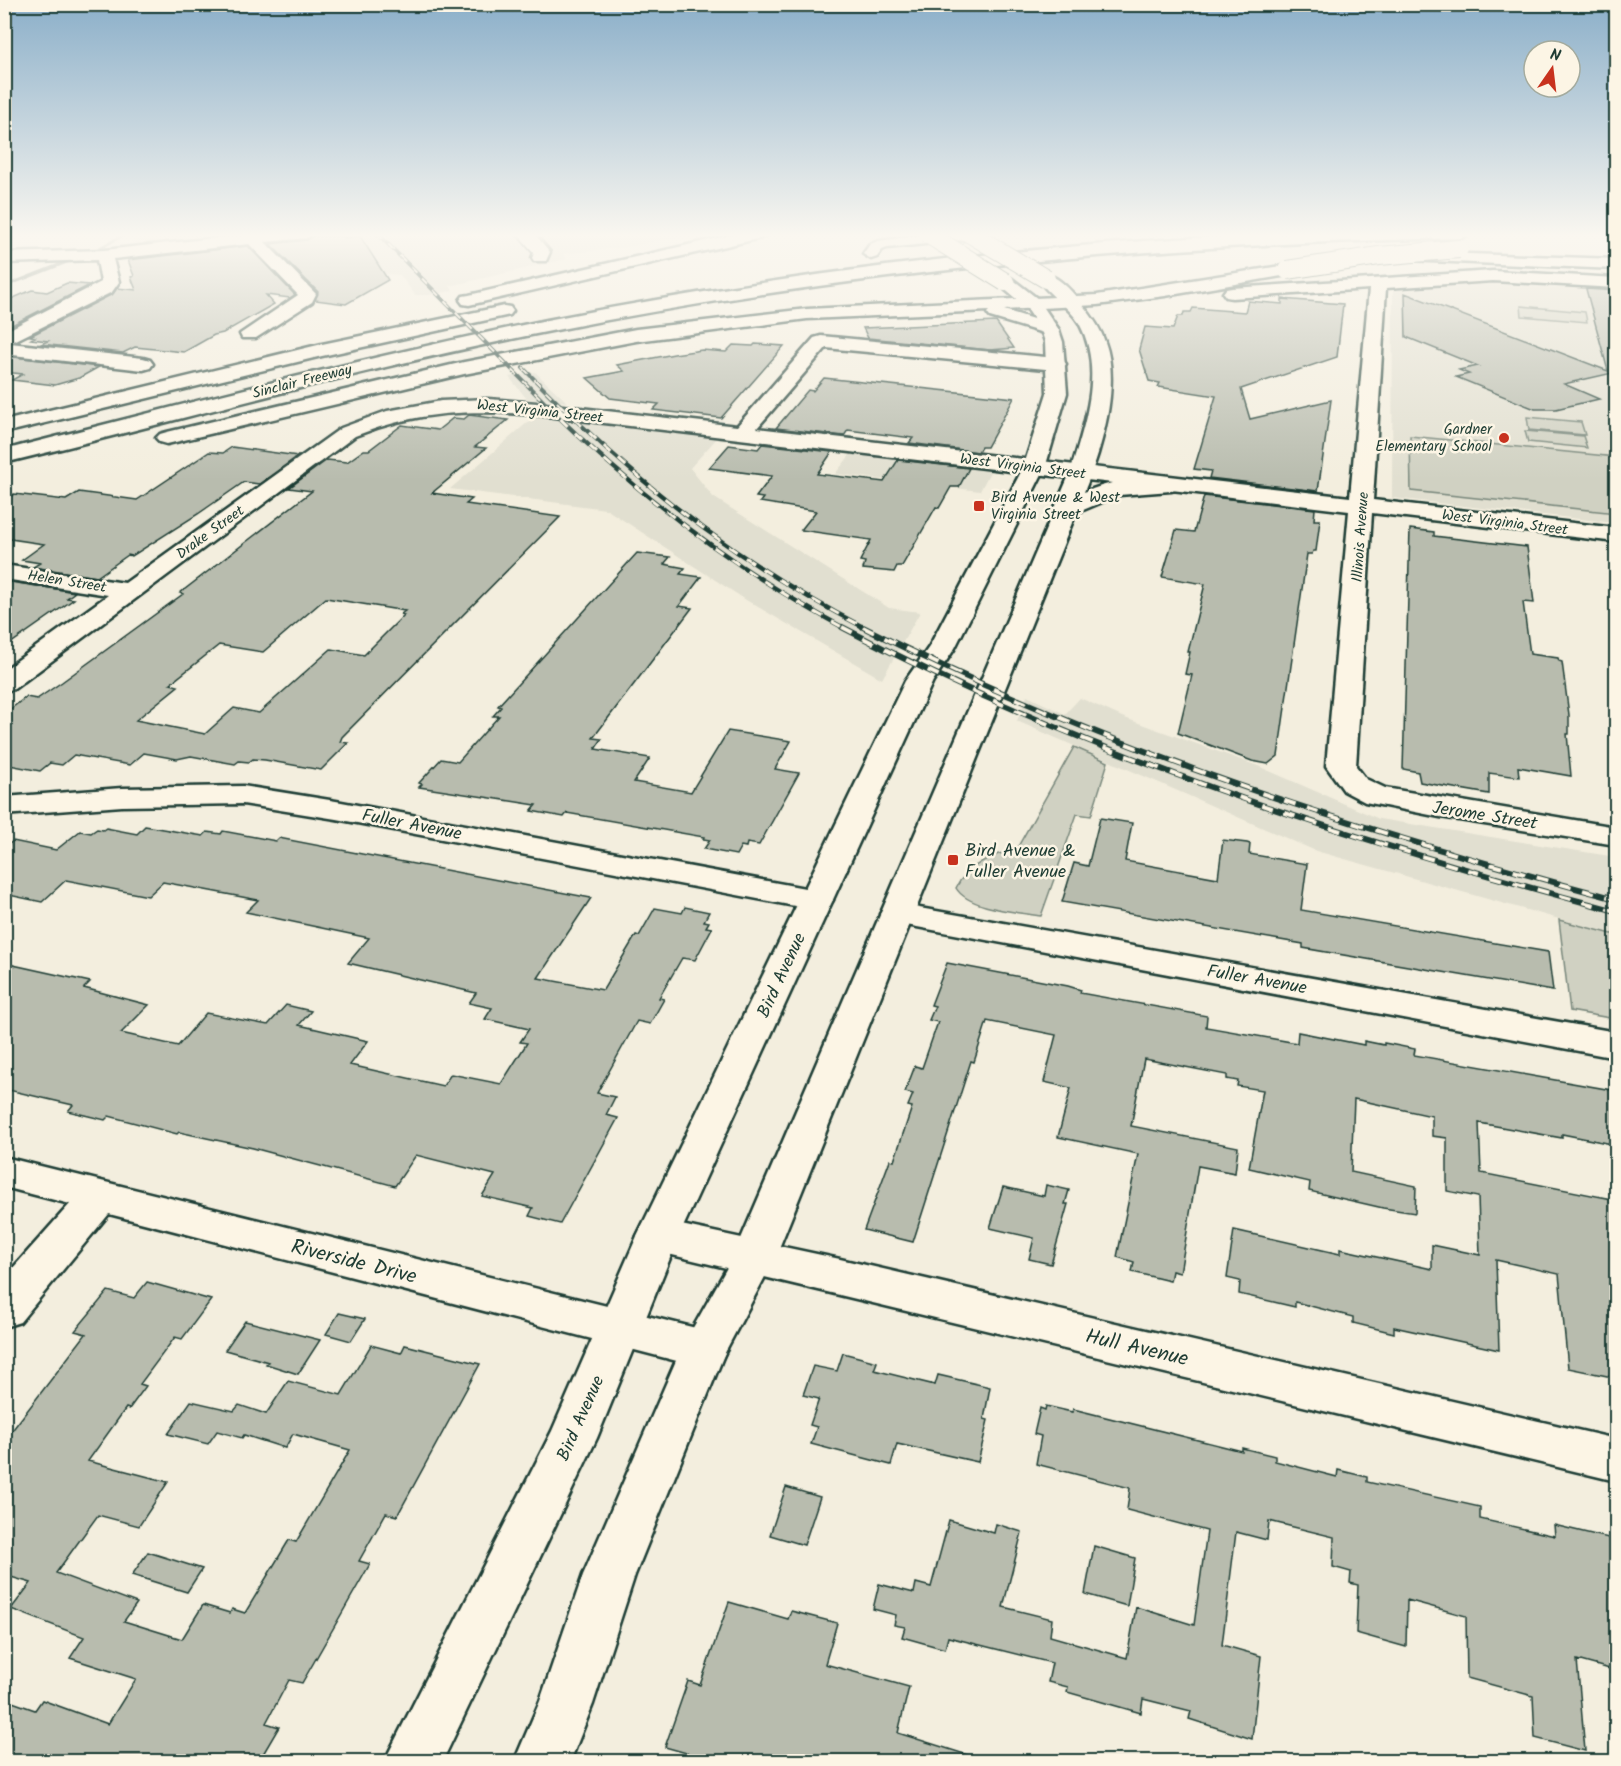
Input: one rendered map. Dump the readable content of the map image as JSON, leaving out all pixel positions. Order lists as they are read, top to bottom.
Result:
{
  "streets": {
    "main road": [
      "Sinclair Freeway",
      "West Virginia Street",
      "Drake Street",
      "Illinois Avenue",
      "Helen Street",
      "Jerome Street",
      "Fuller Avenue",
      "Bird Avenue",
      "Riverside Drive",
      "Hull Avenue"
    ]
  },
  "crossings": [
    ["West Virginia Street", "Drake Street"],
    ["West Virginia Street", "Illinois Avenue"],
    ["West Virginia Street", "Bird Avenue"],
    ["Drake Street", "Helen Street"],
    ["Illinois Avenue", "Jerome Street"],
    ["Fuller Avenue", "Bird Avenue"],
    ["Bird Avenue", "Riverside Drive"],
    ["Bird Avenue", "Hull Avenue"]
  ],
  "places": {
    "other": ["Gardner Elementary School"],
    "transit": ["Bird Avenue & West Virginia Street", "Bird Avenue & Fuller Avenue"]
  },
  "north": "top"
}
